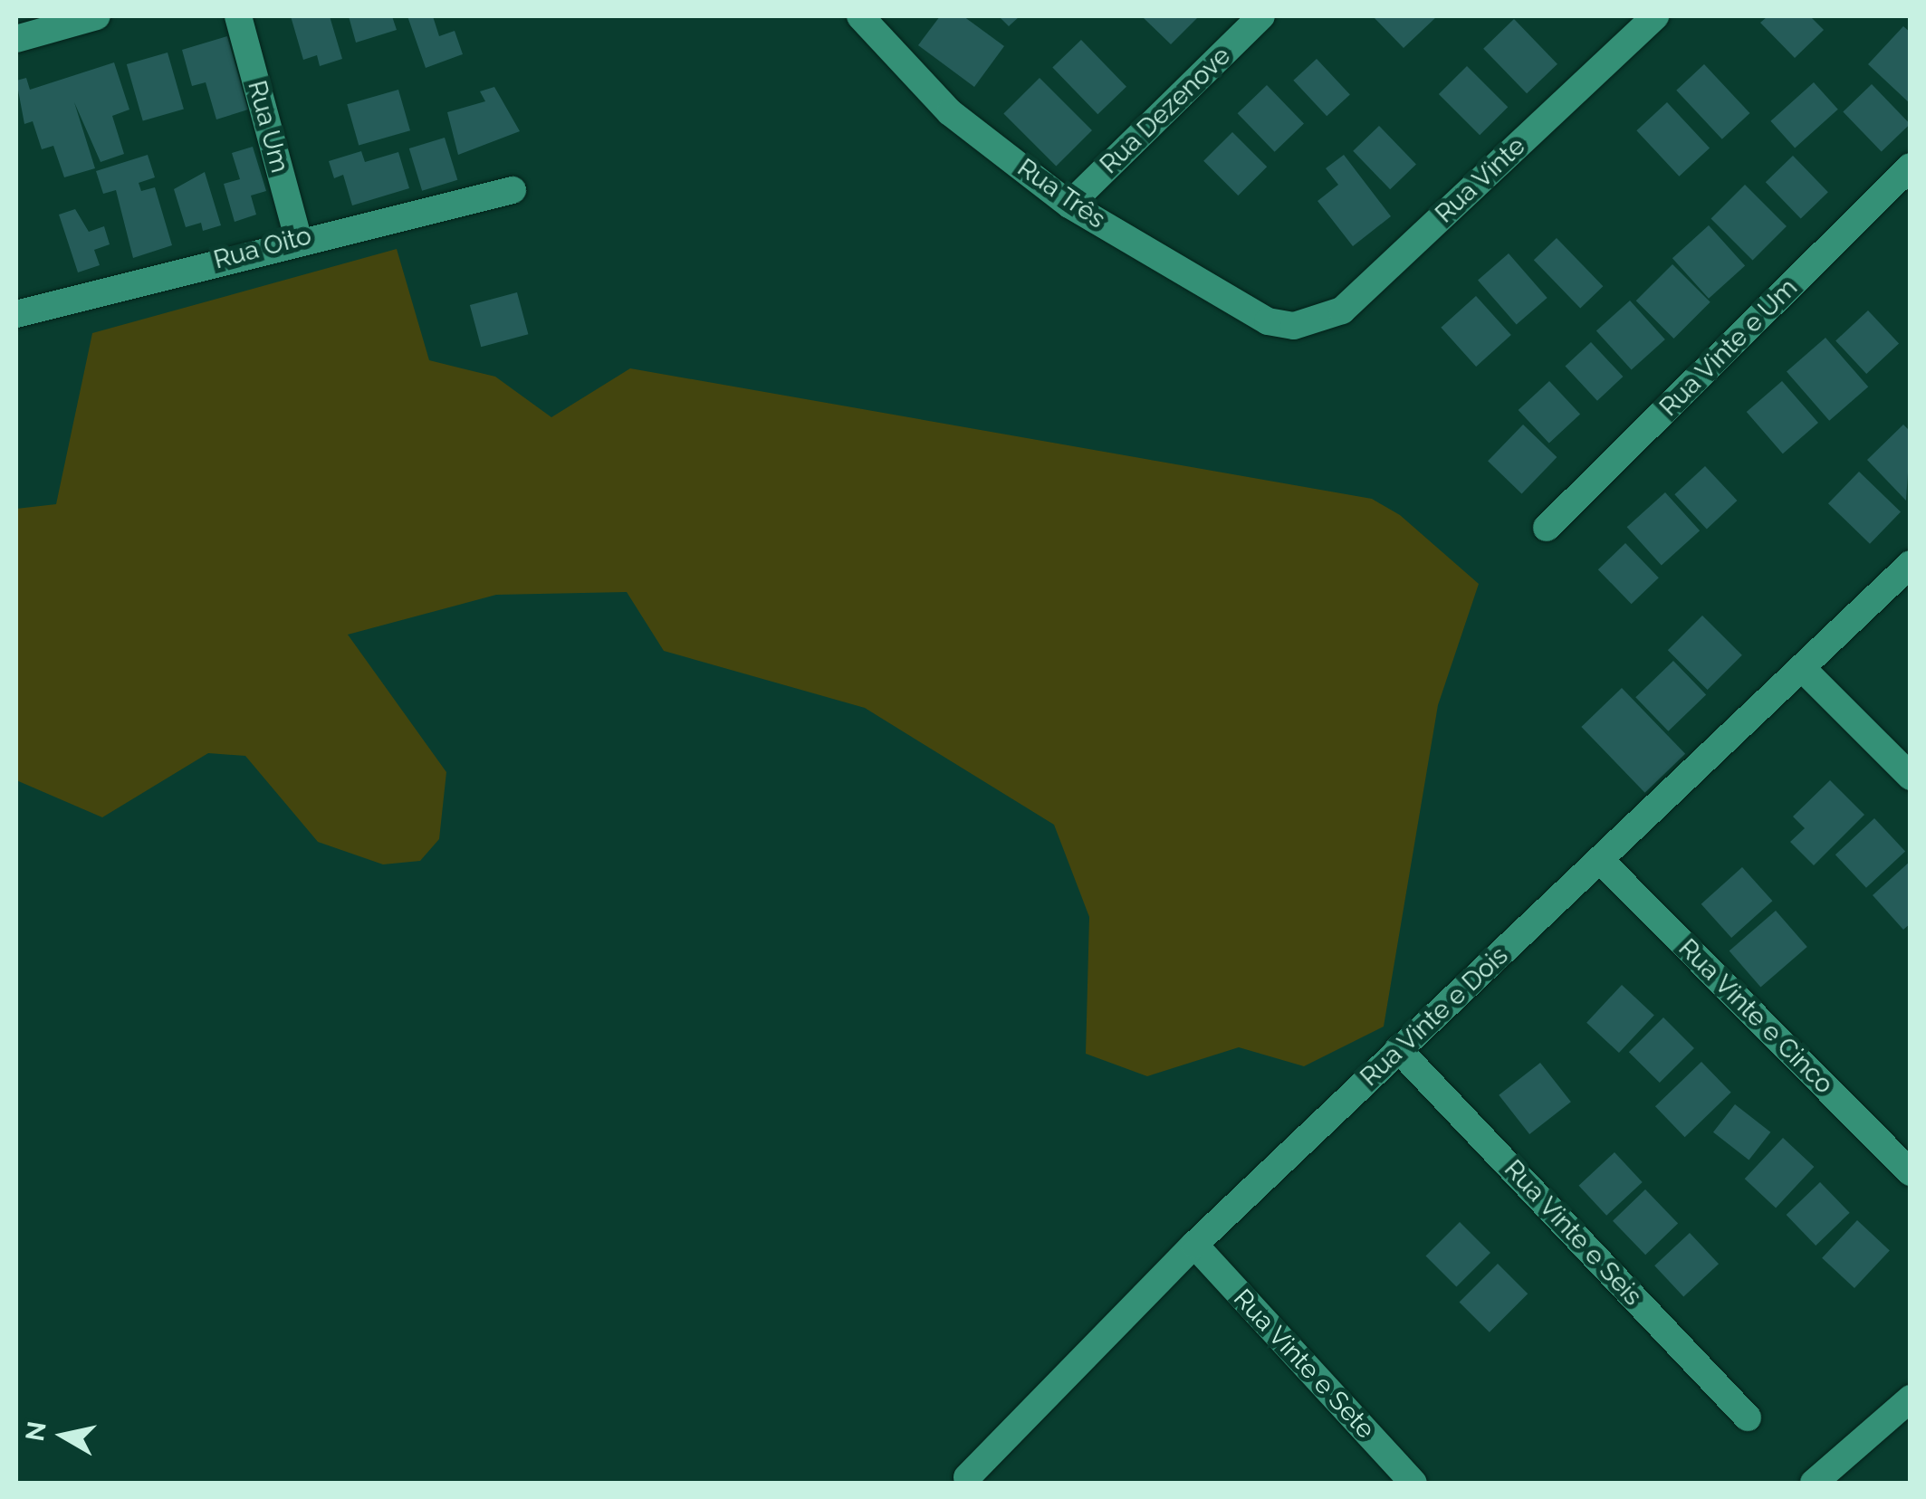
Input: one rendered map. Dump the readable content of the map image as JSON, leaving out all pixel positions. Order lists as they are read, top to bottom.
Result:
{
  "streets": {
    "street": [
      "Rua Dezenove",
      "Rua Um",
      "Rua Vinte",
      "Rua Três",
      "Rua Oito",
      "Rua Vinte e Um",
      "Rua Vinte e Dois",
      "Rua Vinte e Cinco",
      "Rua Vinte e Seis",
      "Rua Vinte e Sete"
    ]
  },
  "crossings": [
    ["Rua Dezenove", "Rua Três"],
    ["Rua Um", "Rua Oito"],
    ["Rua Vinte", "Rua Três"],
    ["Rua Vinte e Dois", "Rua Vinte e Cinco"],
    ["Rua Vinte e Dois", "Rua Vinte e Seis"],
    ["Rua Vinte e Dois", "Rua Vinte e Sete"]
  ],
  "north": "left"
}
